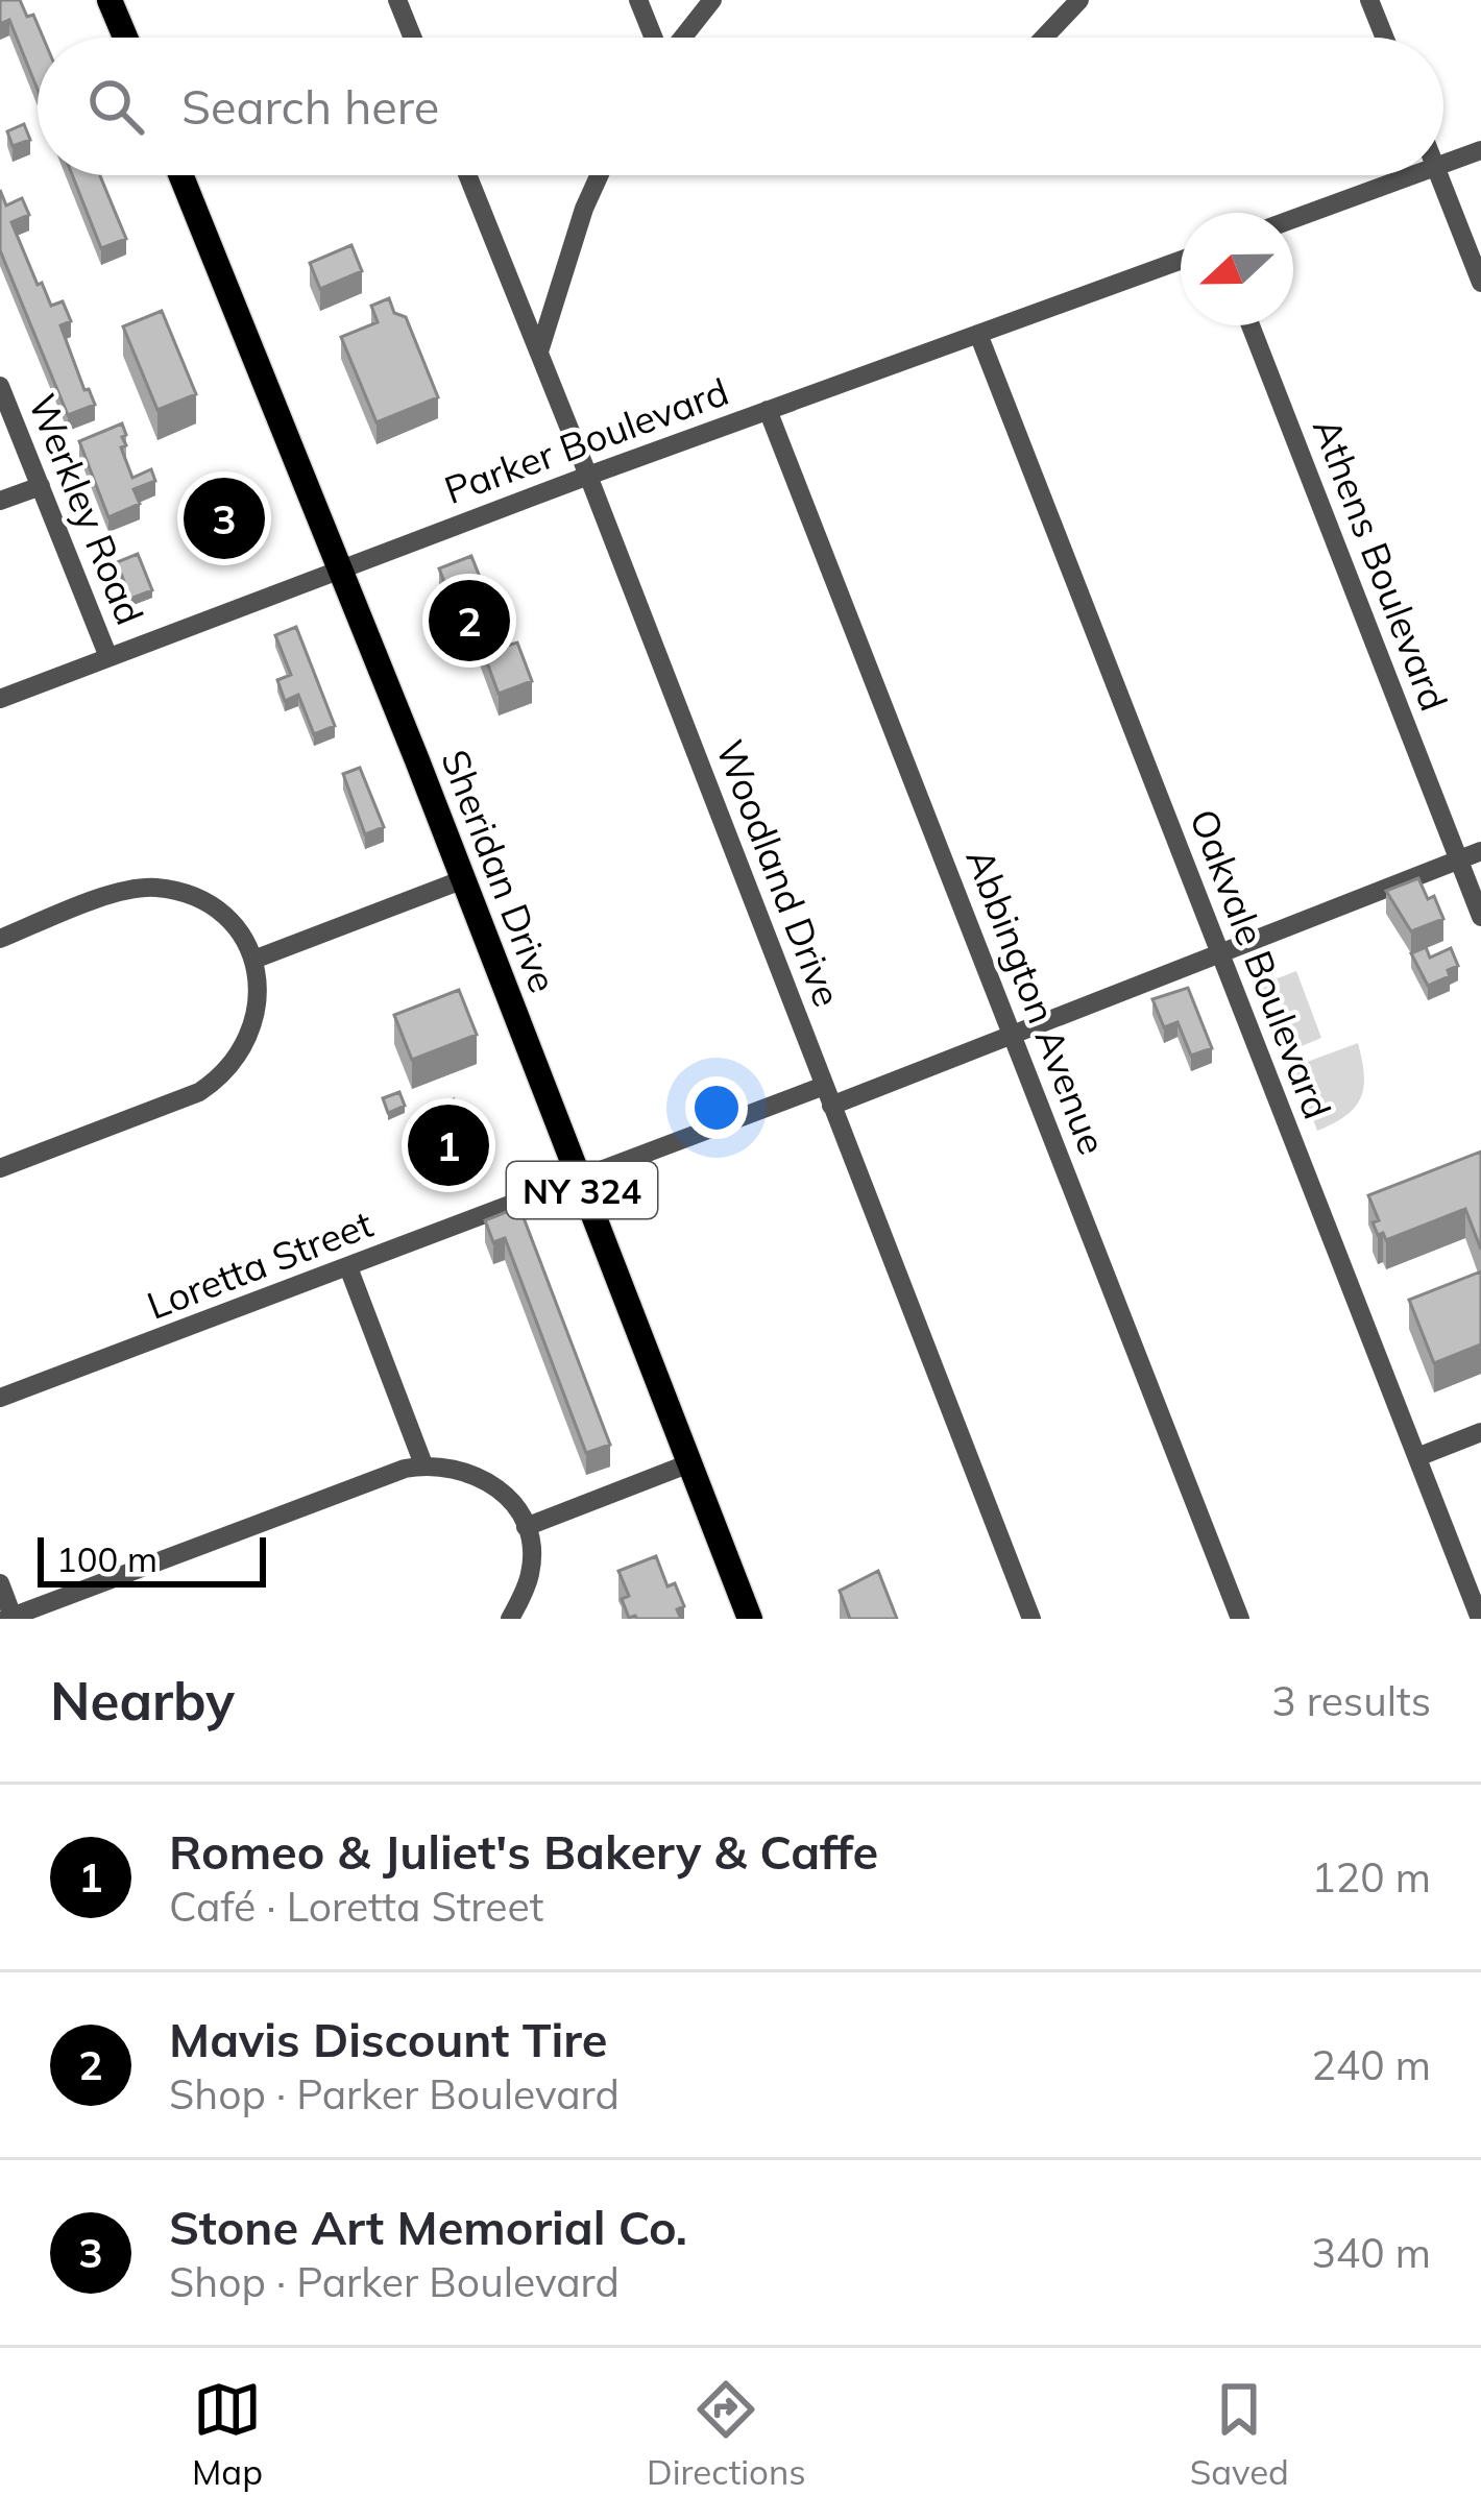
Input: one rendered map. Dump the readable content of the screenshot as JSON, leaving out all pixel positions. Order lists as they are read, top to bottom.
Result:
{
  "streets": {
    "main road": ["Sheridan Drive", "NY 324"],
    "street": [
      "Parker Boulevard",
      "Werkley Road",
      "Athens Boulevard",
      "Woodland Drive",
      "Oakvale Boulevard",
      "Abbington Avenue",
      "Loretta Street"
    ]
  },
  "crossings": [
    ["Parker Boulevard", "Werkley Road"],
    ["Parker Boulevard", "Sheridan Drive"],
    ["Parker Boulevard", "Woodland Drive"],
    ["Parker Boulevard", "Oakvale Boulevard"],
    ["Parker Boulevard", "Abbington Avenue"],
    ["Athens Boulevard", "Loretta Street"],
    ["Sheridan Drive", "Loretta Street"],
    ["Woodland Drive", "Loretta Street"],
    ["Oakvale Boulevard", "Loretta Street"],
    ["Abbington Avenue", "Loretta Street"]
  ],
  "scale_bar": "100 m",
  "north": "left",
  "page": {
    "search": "Search here",
    "pins": ["3", "2", "1"],
    "scale": "100 m",
    "heading": ["Nearby", "3 results"],
    "list": [
      {
        "mark": "1",
        "name": "Romeo & Juliet's Bakery & Caffe",
        "note": "Café · Loretta Street",
        "value": "120 m"
      },
      {
        "mark": "2",
        "name": "Mavis Discount Tire",
        "note": "Shop · Parker Boulevard",
        "value": "240 m"
      },
      {
        "mark": "3",
        "name": "Stone Art Memorial Co.",
        "note": "Shop · Parker Boulevard",
        "value": "340 m"
      }
    ],
    "nav": ["Map", "Directions", "Saved"]
  }
}
